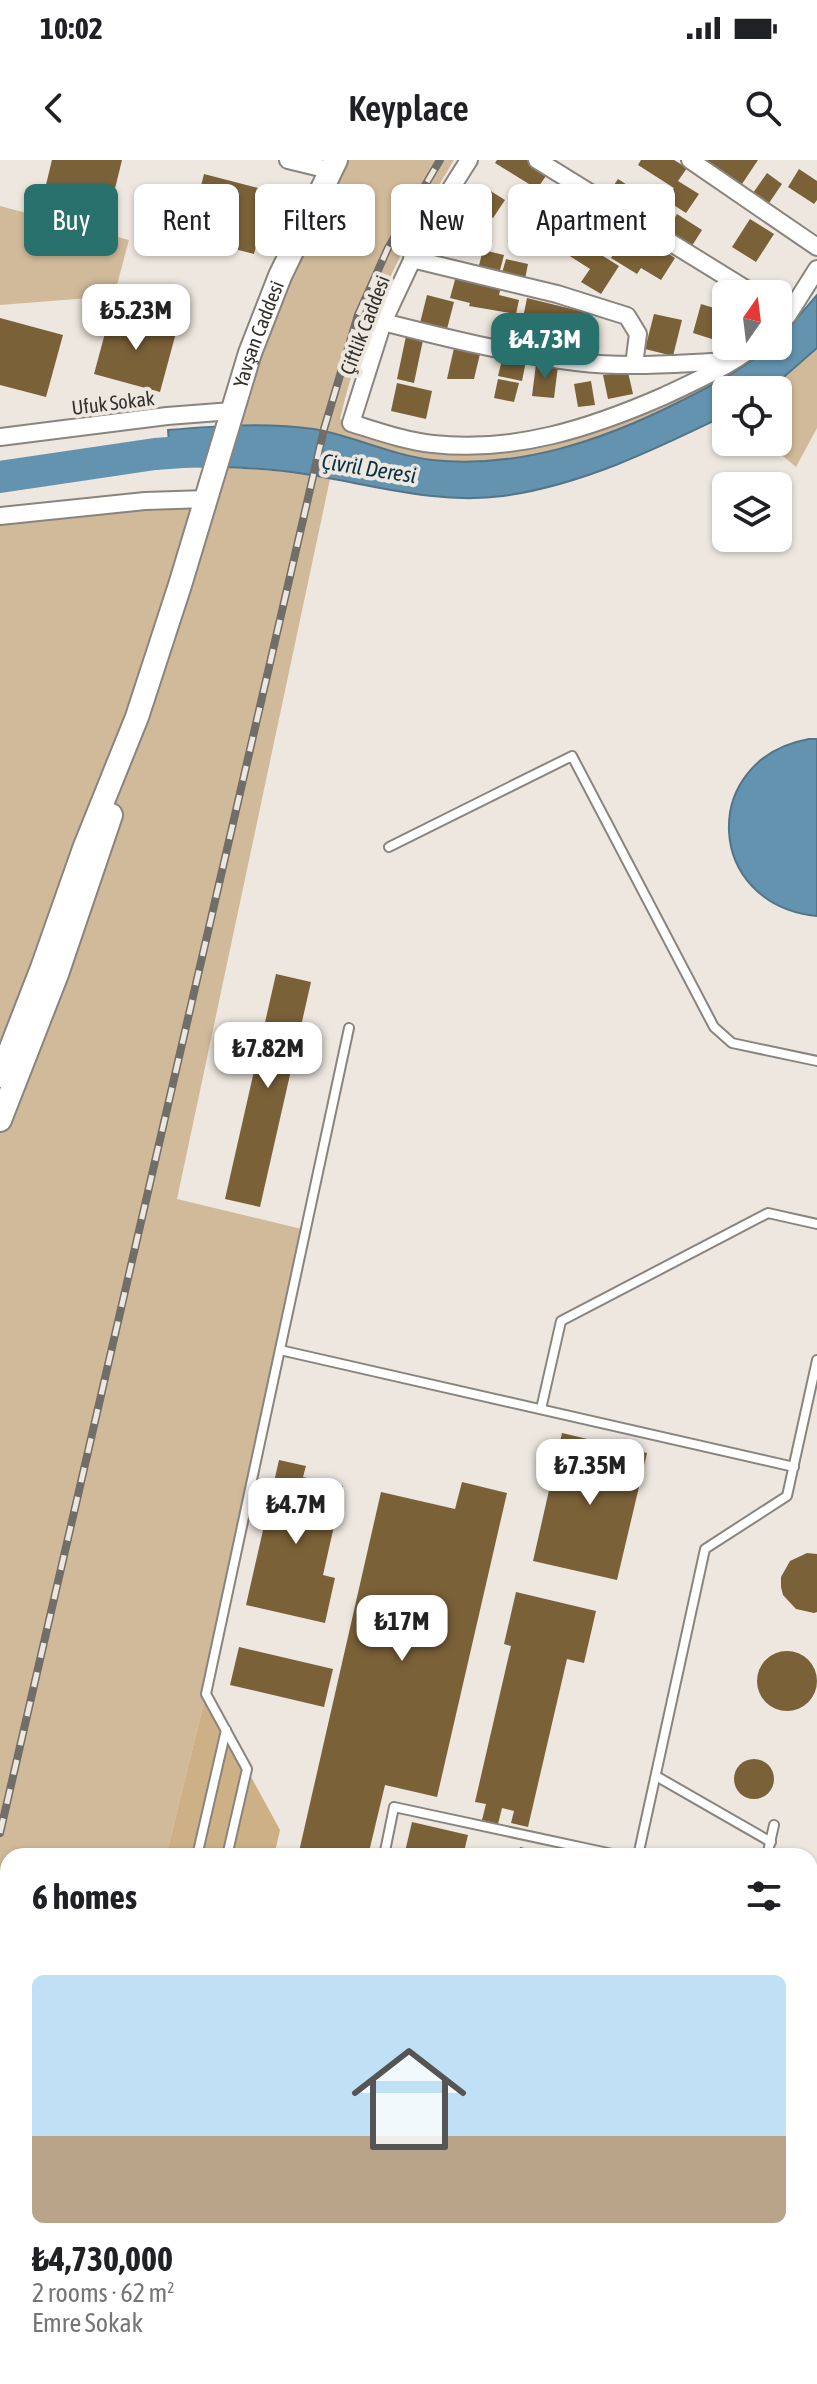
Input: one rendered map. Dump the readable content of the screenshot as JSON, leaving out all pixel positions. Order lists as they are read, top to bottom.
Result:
{
  "streets": {
    "street": ["Çiftlik Caddesi", "Yavşan Caddesi", "Ufuk Sokak"]
  },
  "crossings": [
    ["Yavşan Caddesi", "Ufuk Sokak"]
  ],
  "water": ["Çivril Deresi"],
  "north": "top",
  "page": {
    "status": "10:02",
    "header": "Keyplace",
    "chip": [
      "Buy",
      "Rent",
      "Filters",
      "New",
      "Apartment"
    ],
    "price": [
      "₺5.23M",
      "₺4.73M",
      "₺7.82M",
      "₺7.35M",
      "₺4.7M",
      "₺17M"
    ],
    "heading": "6 homes",
    "list": [
      {
        "name": "₺4,730,000",
        "note": "2 rooms · 62 m² · Emre Sokak"
      }
    ]
  }
}
